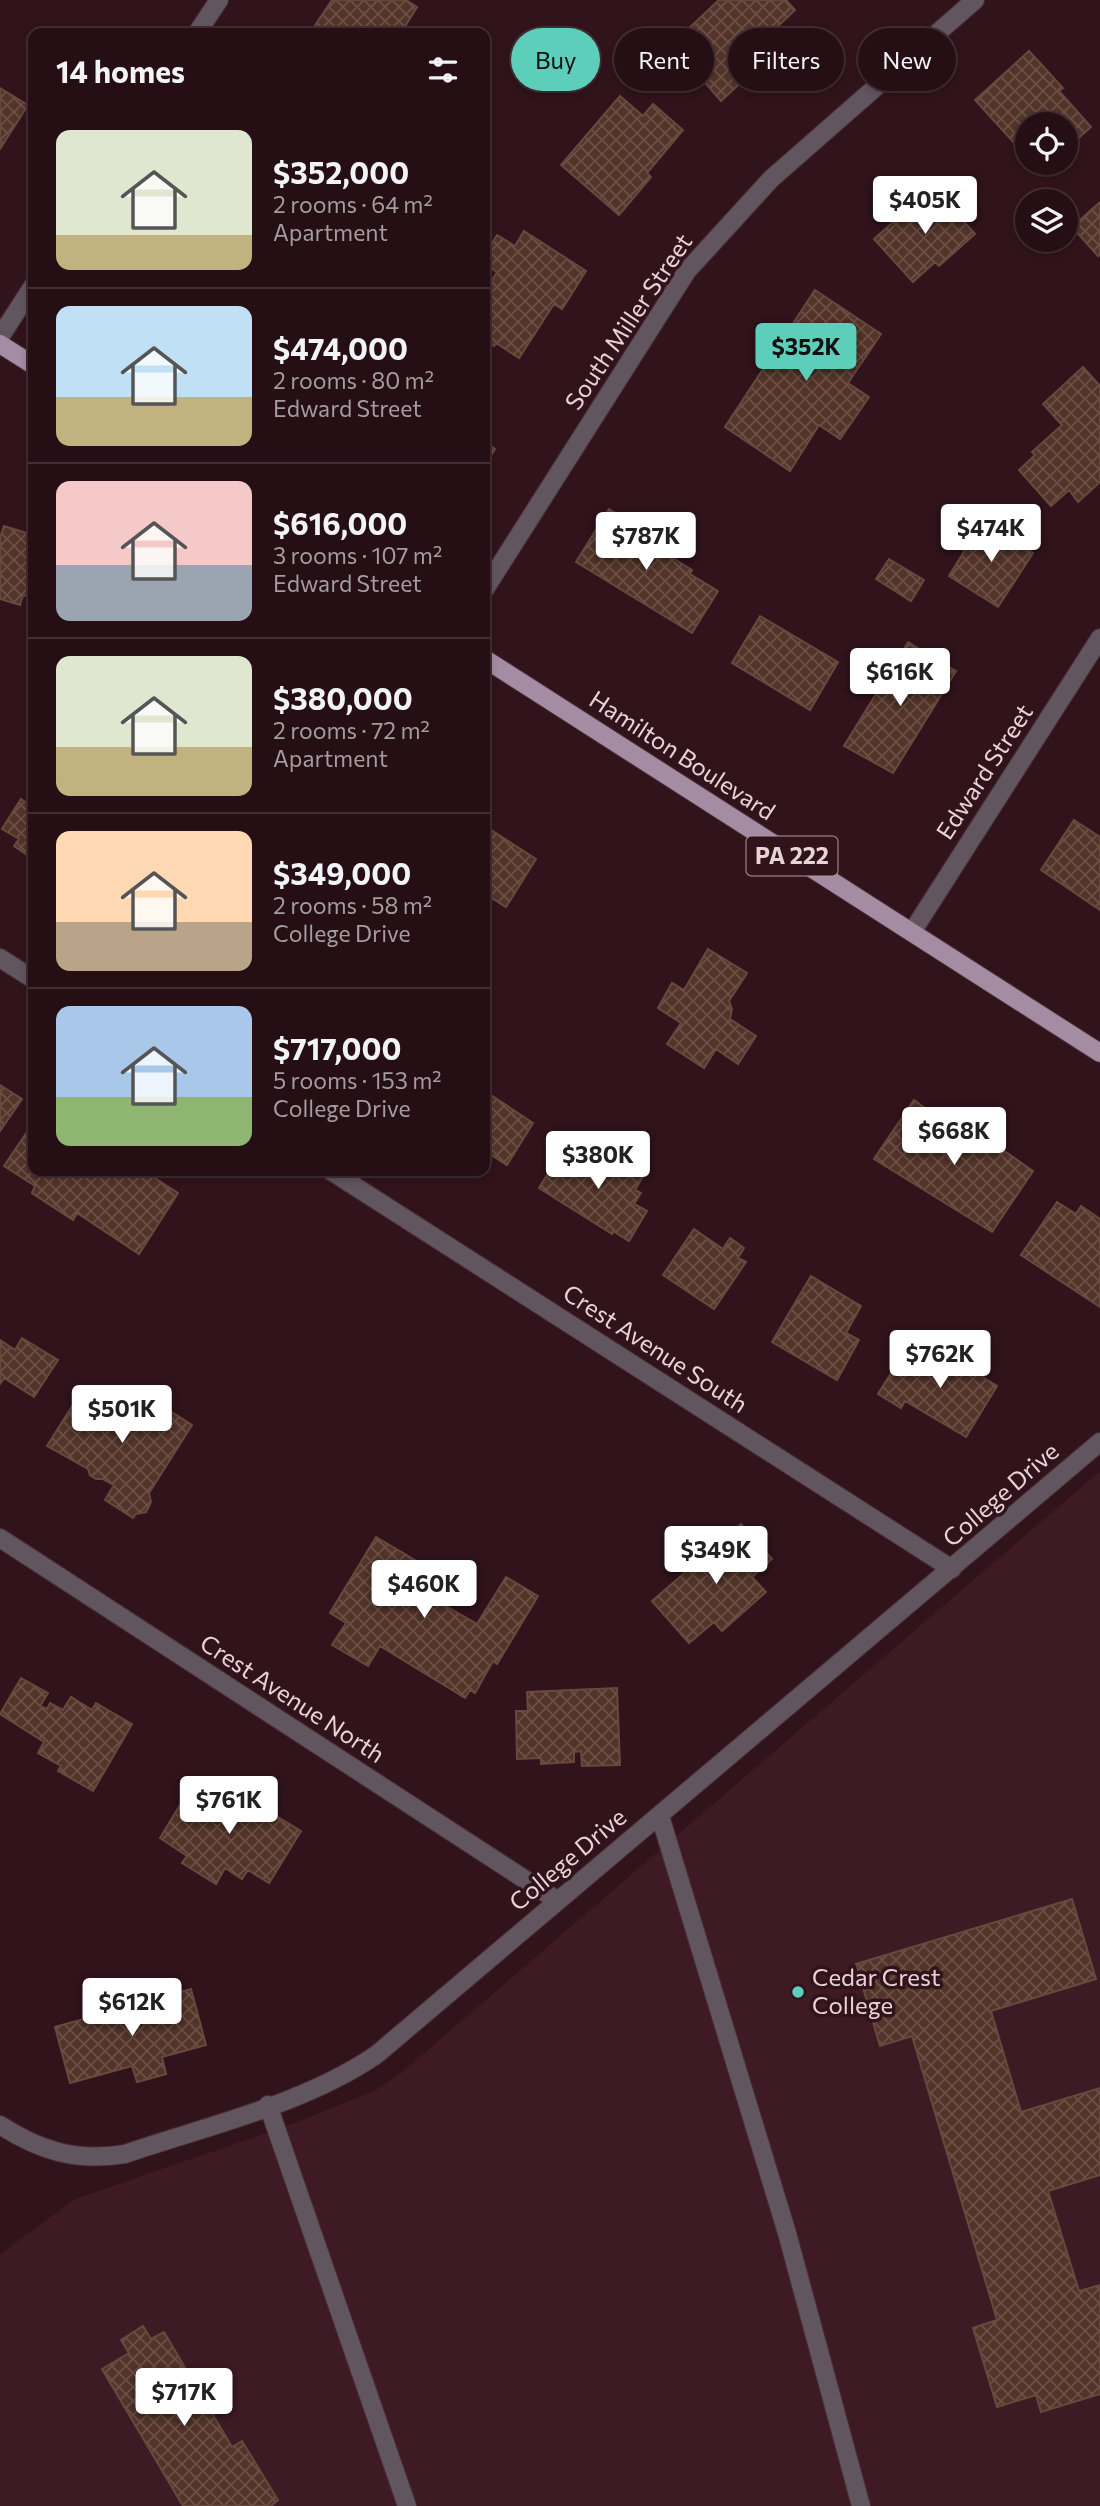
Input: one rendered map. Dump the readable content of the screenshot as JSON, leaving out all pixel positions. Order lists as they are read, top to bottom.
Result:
{
  "streets": {
    "main road": ["Hamilton Boulevard", "PA 222"],
    "street": [
      "South Miller Street",
      "Edward Street",
      "Crest Avenue South",
      "College Drive",
      "Crest Avenue North"
    ]
  },
  "crossings": [
    ["Hamilton Boulevard", "Edward Street"],
    ["Crest Avenue South", "College Drive"],
    ["College Drive", "Crest Avenue North"]
  ],
  "places": ["Cedar Crest College"],
  "page": {
    "chip": [
      "Buy",
      "Rent",
      "Filters",
      "New"
    ],
    "heading": "14 homes",
    "list": [
      {
        "name": "$352,000",
        "note": "2 rooms · 64 m² · Apartment"
      },
      {
        "name": "$474,000",
        "note": "2 rooms · 80 m² · Edward Street"
      },
      {
        "name": "$616,000",
        "note": "3 rooms · 107 m² · Edward Street"
      },
      {
        "name": "$380,000",
        "note": "2 rooms · 72 m² · Apartment"
      },
      {
        "name": "$349,000",
        "note": "2 rooms · 58 m² · College Drive"
      },
      {
        "name": "$717,000",
        "note": "5 rooms · 153 m² · College Drive"
      }
    ],
    "price": [
      "$405K",
      "$352K",
      "$474K",
      "$787K",
      "$616K",
      "$668K",
      "$380K",
      "$762K",
      "$501K",
      "$349K",
      "$460K",
      "$761K",
      "$612K",
      "$717K"
    ]
  }
}
